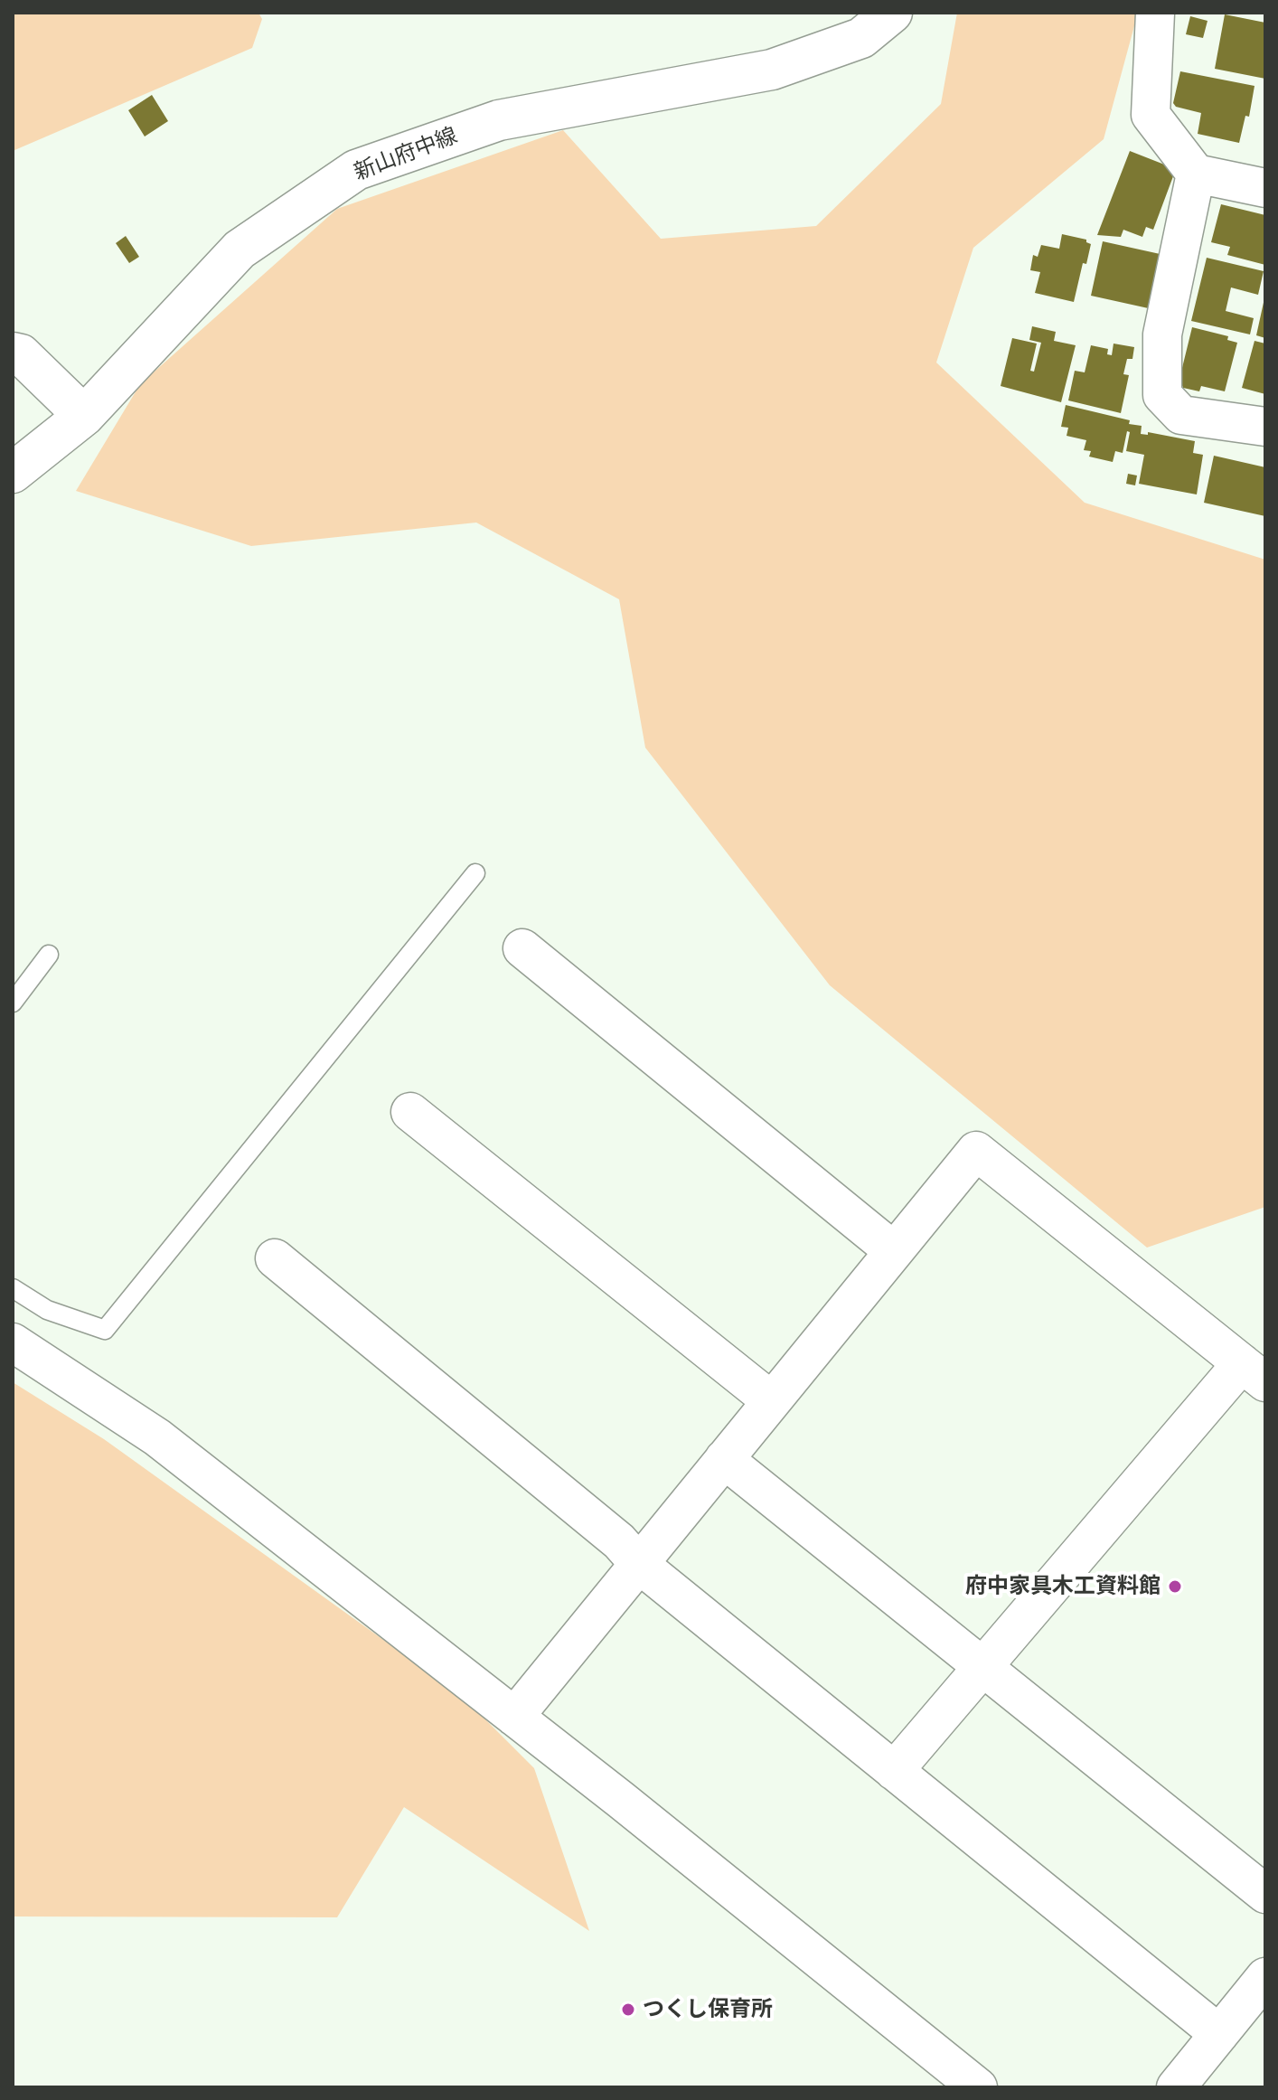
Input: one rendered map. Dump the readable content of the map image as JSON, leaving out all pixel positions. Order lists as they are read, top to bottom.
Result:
{
  "streets": {
    "main road": ["新山府中線"]
  },
  "places": ["府中家具木工資料館", "つくし保育所"]
}
